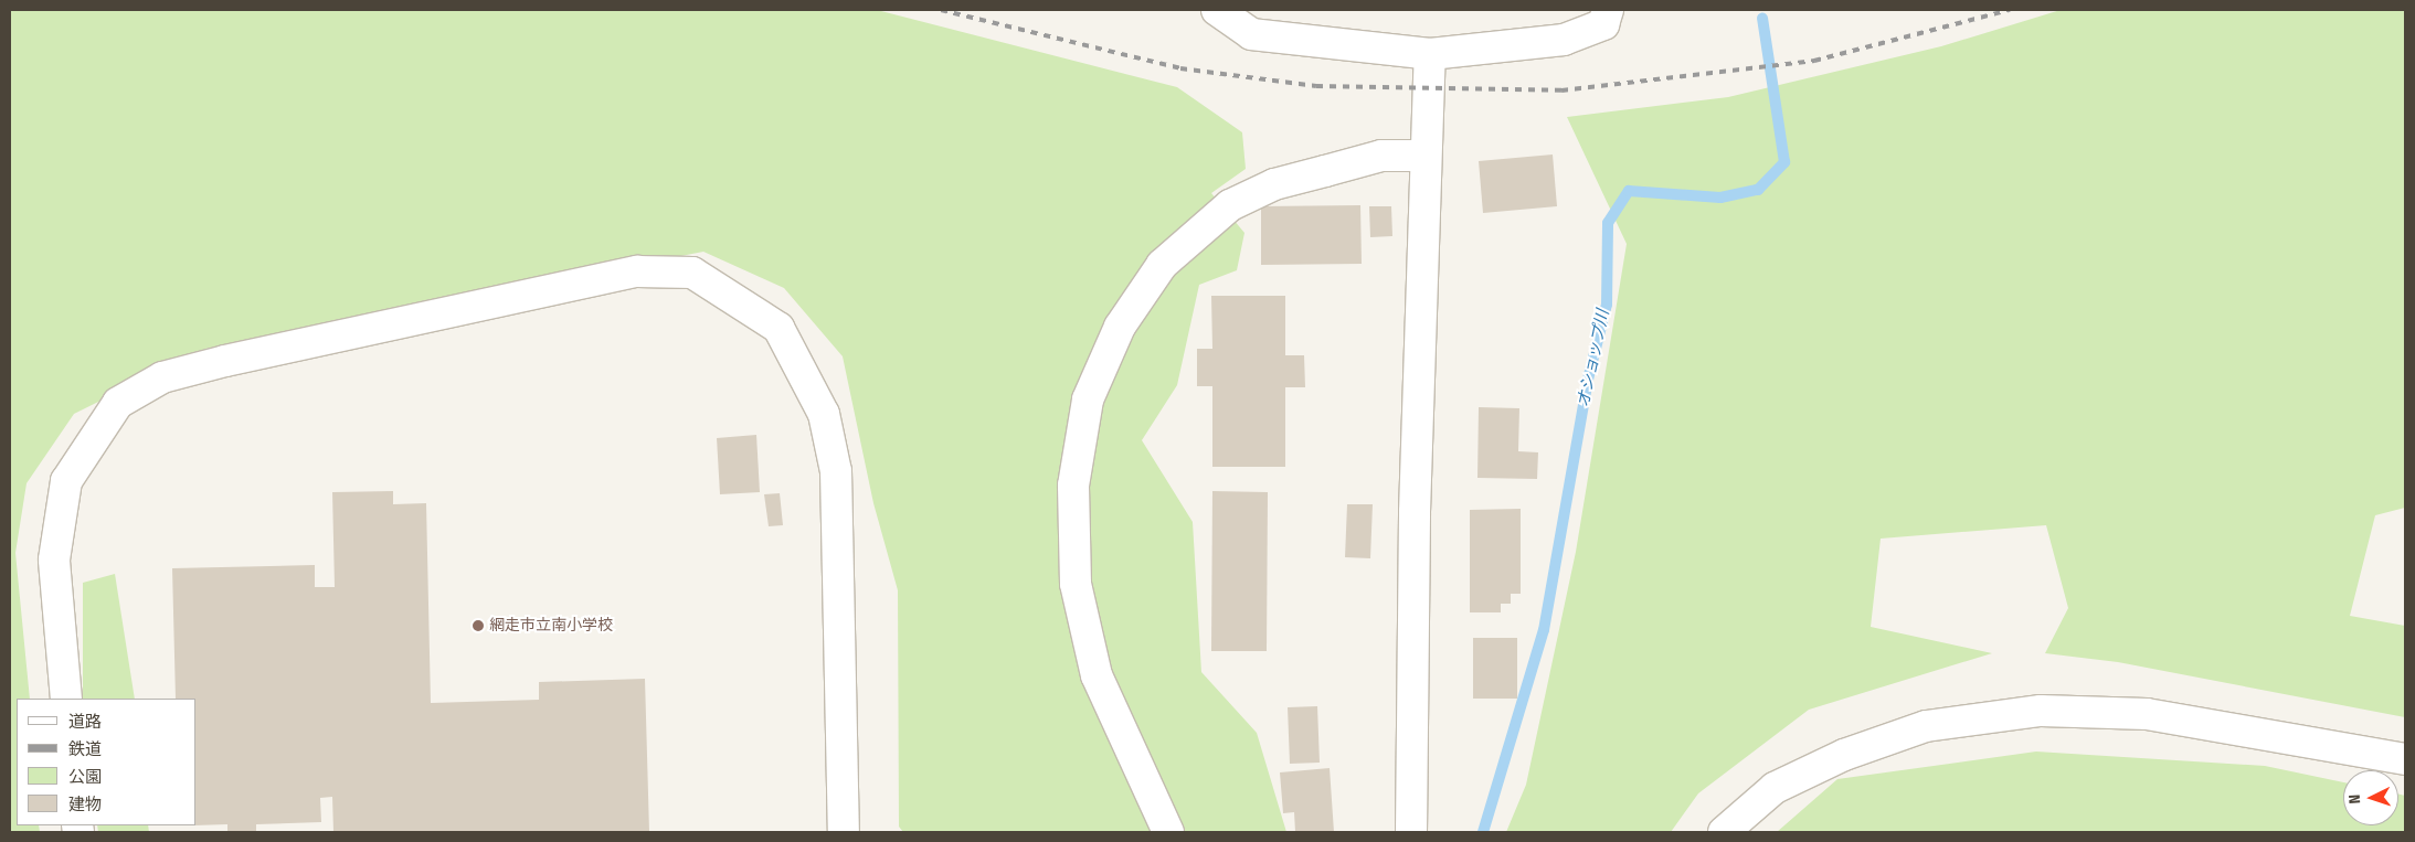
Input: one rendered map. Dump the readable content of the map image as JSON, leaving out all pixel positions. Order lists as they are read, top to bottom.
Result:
{
  "water": ["オショップ川"],
  "places": ["網走市立南小学校"],
  "legend": [
    "道路",
    "鉄道",
    "公園",
    "建物"
  ],
  "north": "left"
}
